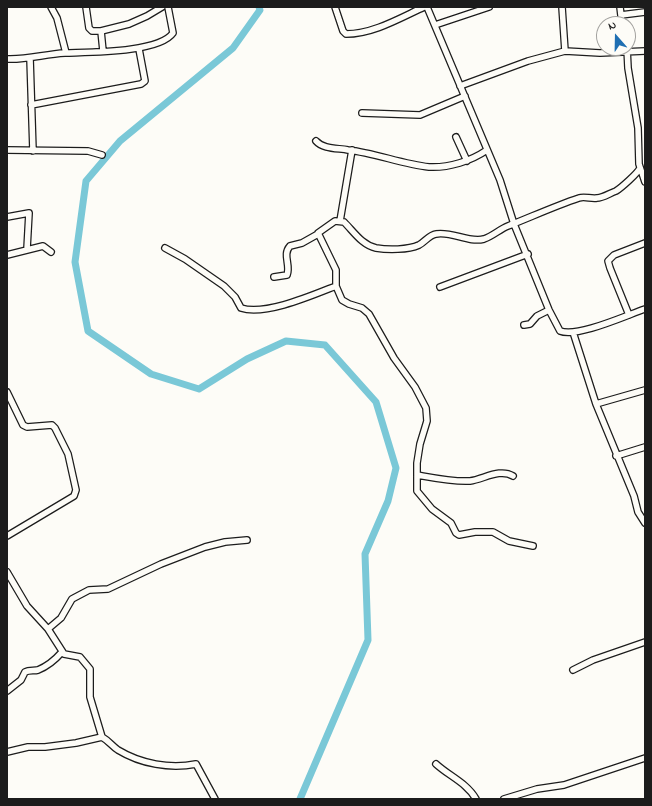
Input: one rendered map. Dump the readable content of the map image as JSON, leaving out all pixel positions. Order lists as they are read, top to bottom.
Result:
{
  "north": "top"
}
